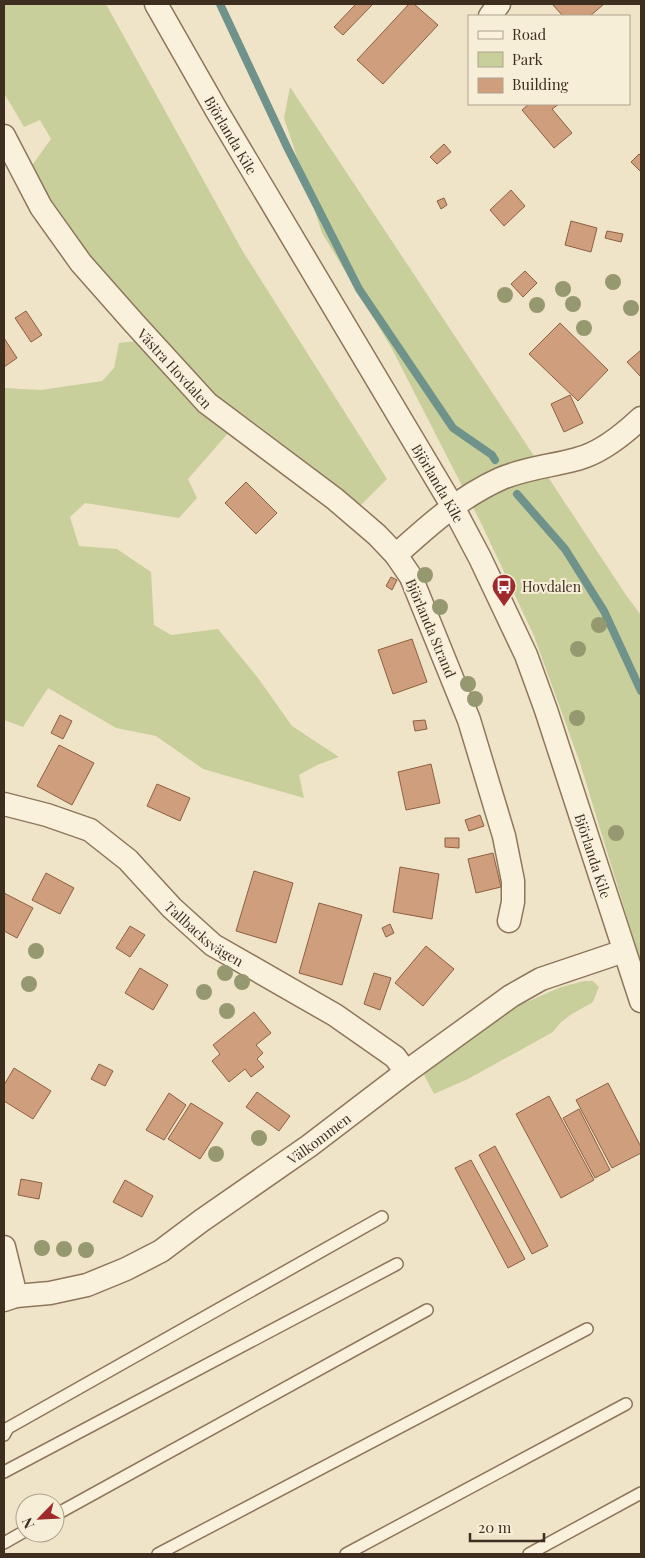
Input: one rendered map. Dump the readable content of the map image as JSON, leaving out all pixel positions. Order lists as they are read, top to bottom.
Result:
{
  "streets": {
    "street": [
      "Björlanda Kile",
      "Västra Hovdalen",
      "Björlanda Strand",
      "Tallbacksvägen",
      "Välkommen"
    ]
  },
  "crossings": [
    ["Björlanda Kile", "Välkommen"],
    ["Västra Hovdalen", "Björlanda Strand"],
    ["Tallbacksvägen", "Välkommen"]
  ],
  "places": {
    "bus stop": ["Hovdalen"]
  },
  "legend": ["Road", "Park", "Building"],
  "scale_bar": "20 m",
  "north": "bottom left"
}
